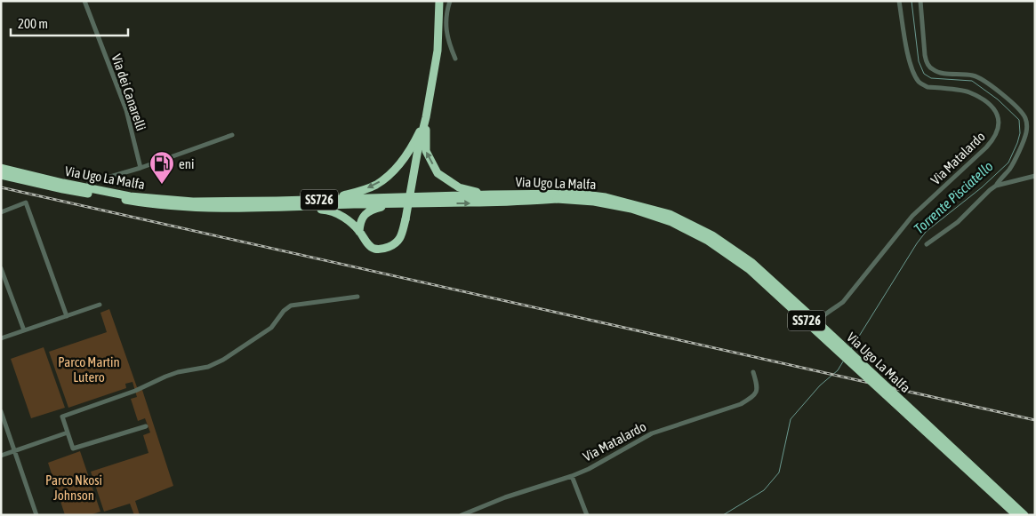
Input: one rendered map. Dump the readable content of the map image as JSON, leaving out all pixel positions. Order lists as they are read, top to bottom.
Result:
{
  "streets": {
    "highway": ["Via Ugo La Malfa", "SS726"],
    "street": ["Via dei Canarelli", "Via Matalardo"]
  },
  "water": ["Torrente Pisciatello"],
  "parks": ["Parco Martin Lutero", "Parco Nkosi Johnson"],
  "places": {
    "fuel station": ["eni"]
  },
  "scale_bar": "200 m"
}
